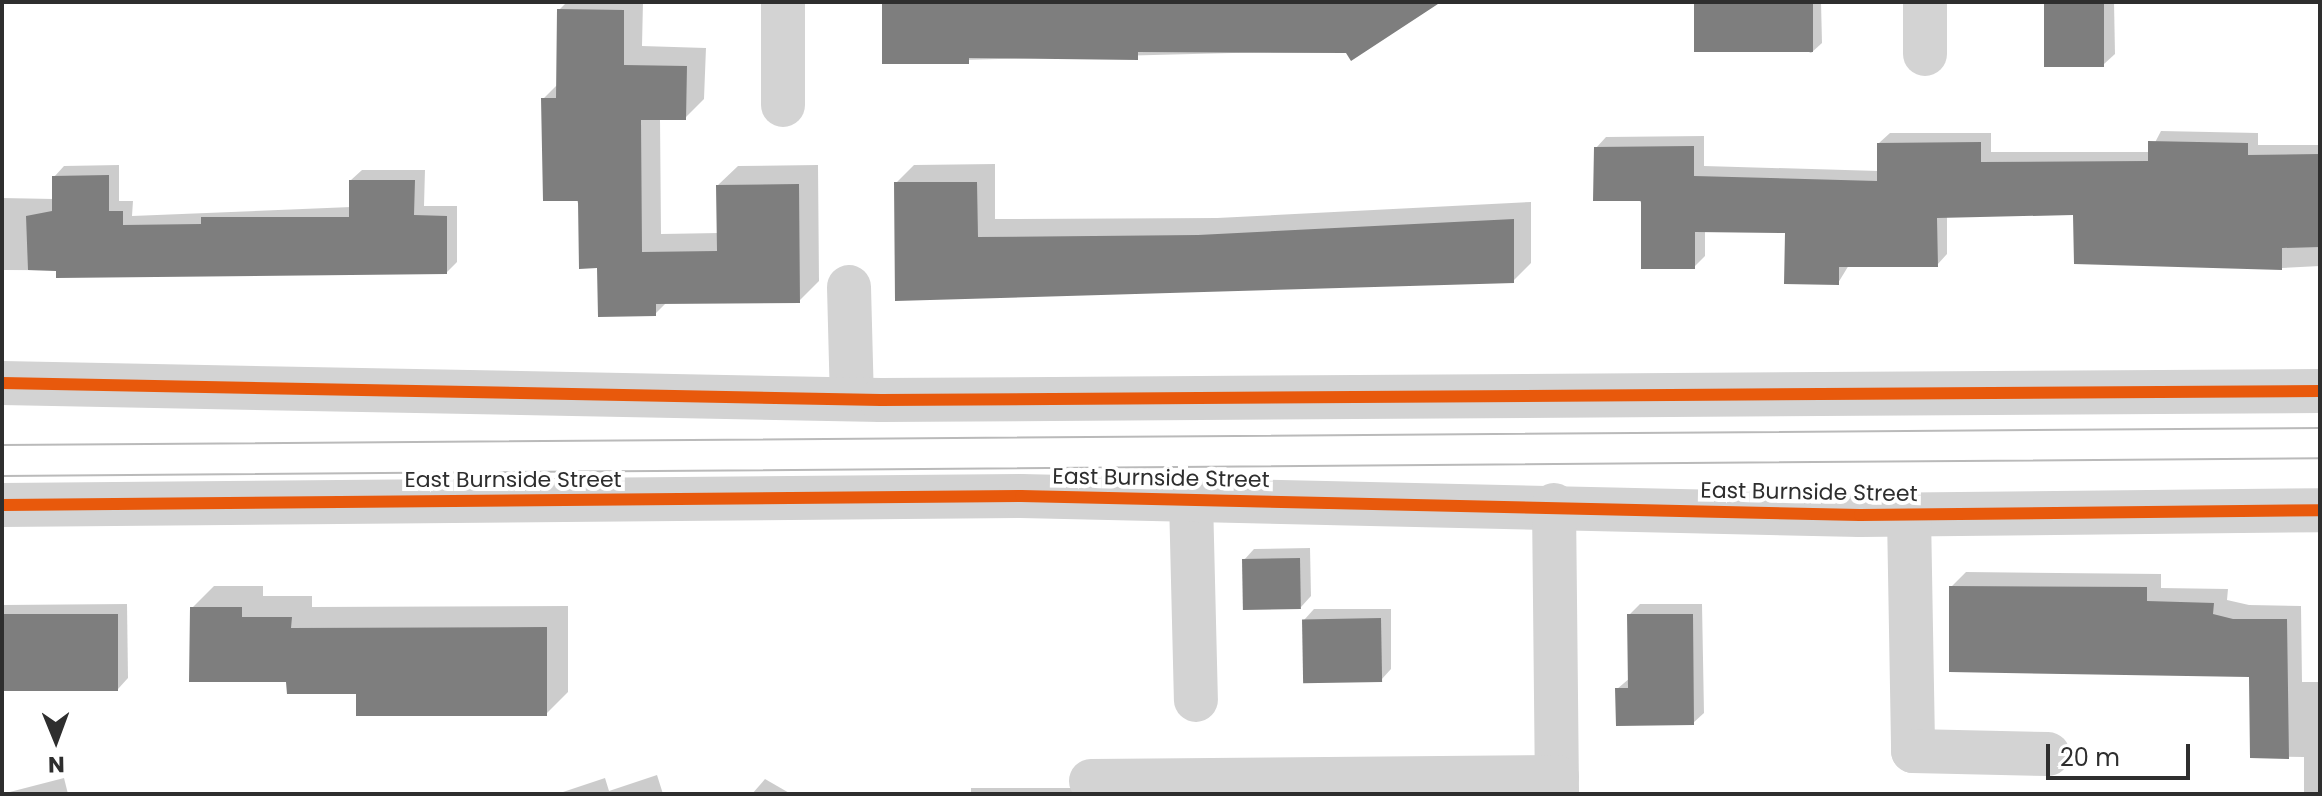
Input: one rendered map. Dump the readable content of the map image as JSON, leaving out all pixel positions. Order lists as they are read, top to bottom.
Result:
{
  "streets": {
    "street": ["East Burnside Street"]
  },
  "scale_bar": "20 m",
  "north": "bottom"
}
